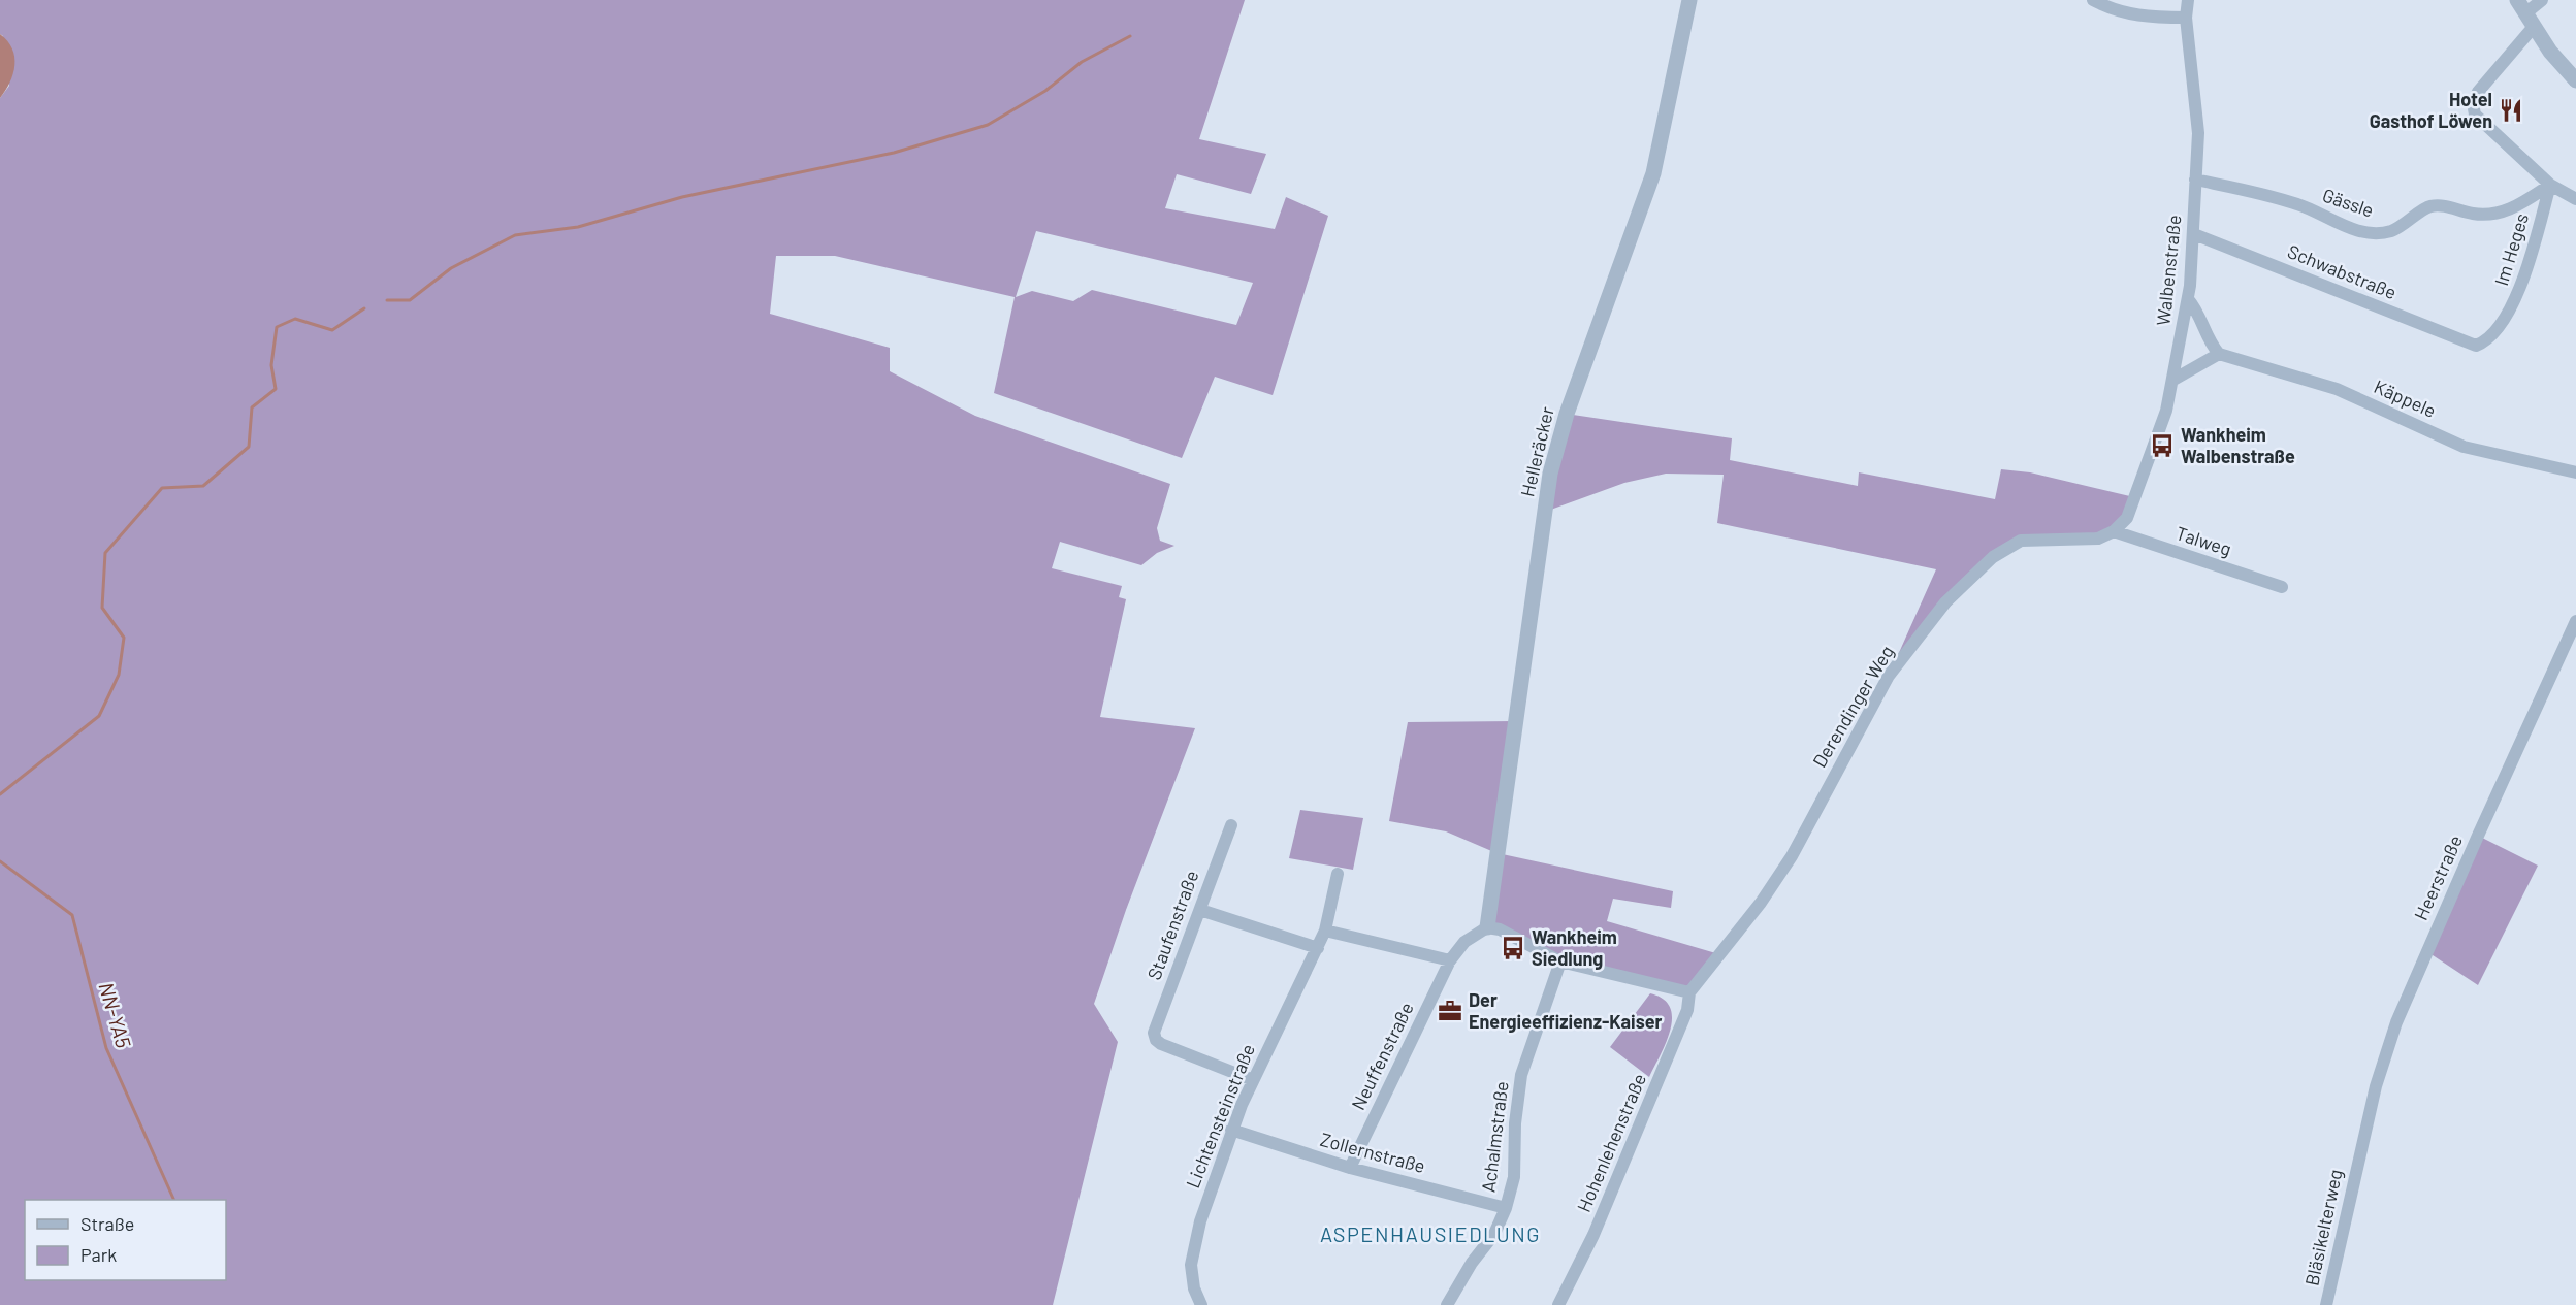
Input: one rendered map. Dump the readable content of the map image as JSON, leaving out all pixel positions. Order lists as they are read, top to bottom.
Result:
{
  "streets": {
    "street": [
      "Gässle",
      "Im Heges",
      "Walbenstraße",
      "Schwabstraße",
      "Käppele",
      "Helleräcker",
      "Talweg",
      "Derendinger Weg",
      "Heerstraße",
      "Staufenstraße",
      "Neuffenstraße",
      "Lichtensteinstraße",
      "Achalmstraße",
      "Hohenlehenstraße",
      "Zollernstraße",
      "Bläsikelterweg"
    ]
  },
  "crossings": [
    ["Gässle", "Im Heges"],
    ["Gässle", "Walbenstraße"],
    ["Im Heges", "Schwabstraße"],
    ["Walbenstraße", "Schwabstraße"],
    ["Walbenstraße", "Talweg"],
    ["Walbenstraße", "Derendinger Weg"],
    ["Helleräcker", "Neuffenstraße"],
    ["Talweg", "Derendinger Weg"],
    ["Derendinger Weg", "Hohenlehenstraße"],
    ["Heerstraße", "Bläsikelterweg"],
    ["Staufenstraße", "Lichtensteinstraße"],
    ["Neuffenstraße", "Zollernstraße"],
    ["Lichtensteinstraße", "Zollernstraße"],
    ["Achalmstraße", "Zollernstraße"]
  ],
  "districts": ["ASPENHAUSIEDLUNG"],
  "water": ["NN-YA5"],
  "places": {
    "restaurant": ["Hotel Gasthof Löwen"],
    "bus stop": ["Wankheim Walbenstraße", "Wankheim Siedlung"],
    "office": ["Der Energieeffizienz-Kaiser"]
  },
  "legend": ["Straße", "Park"]
}
